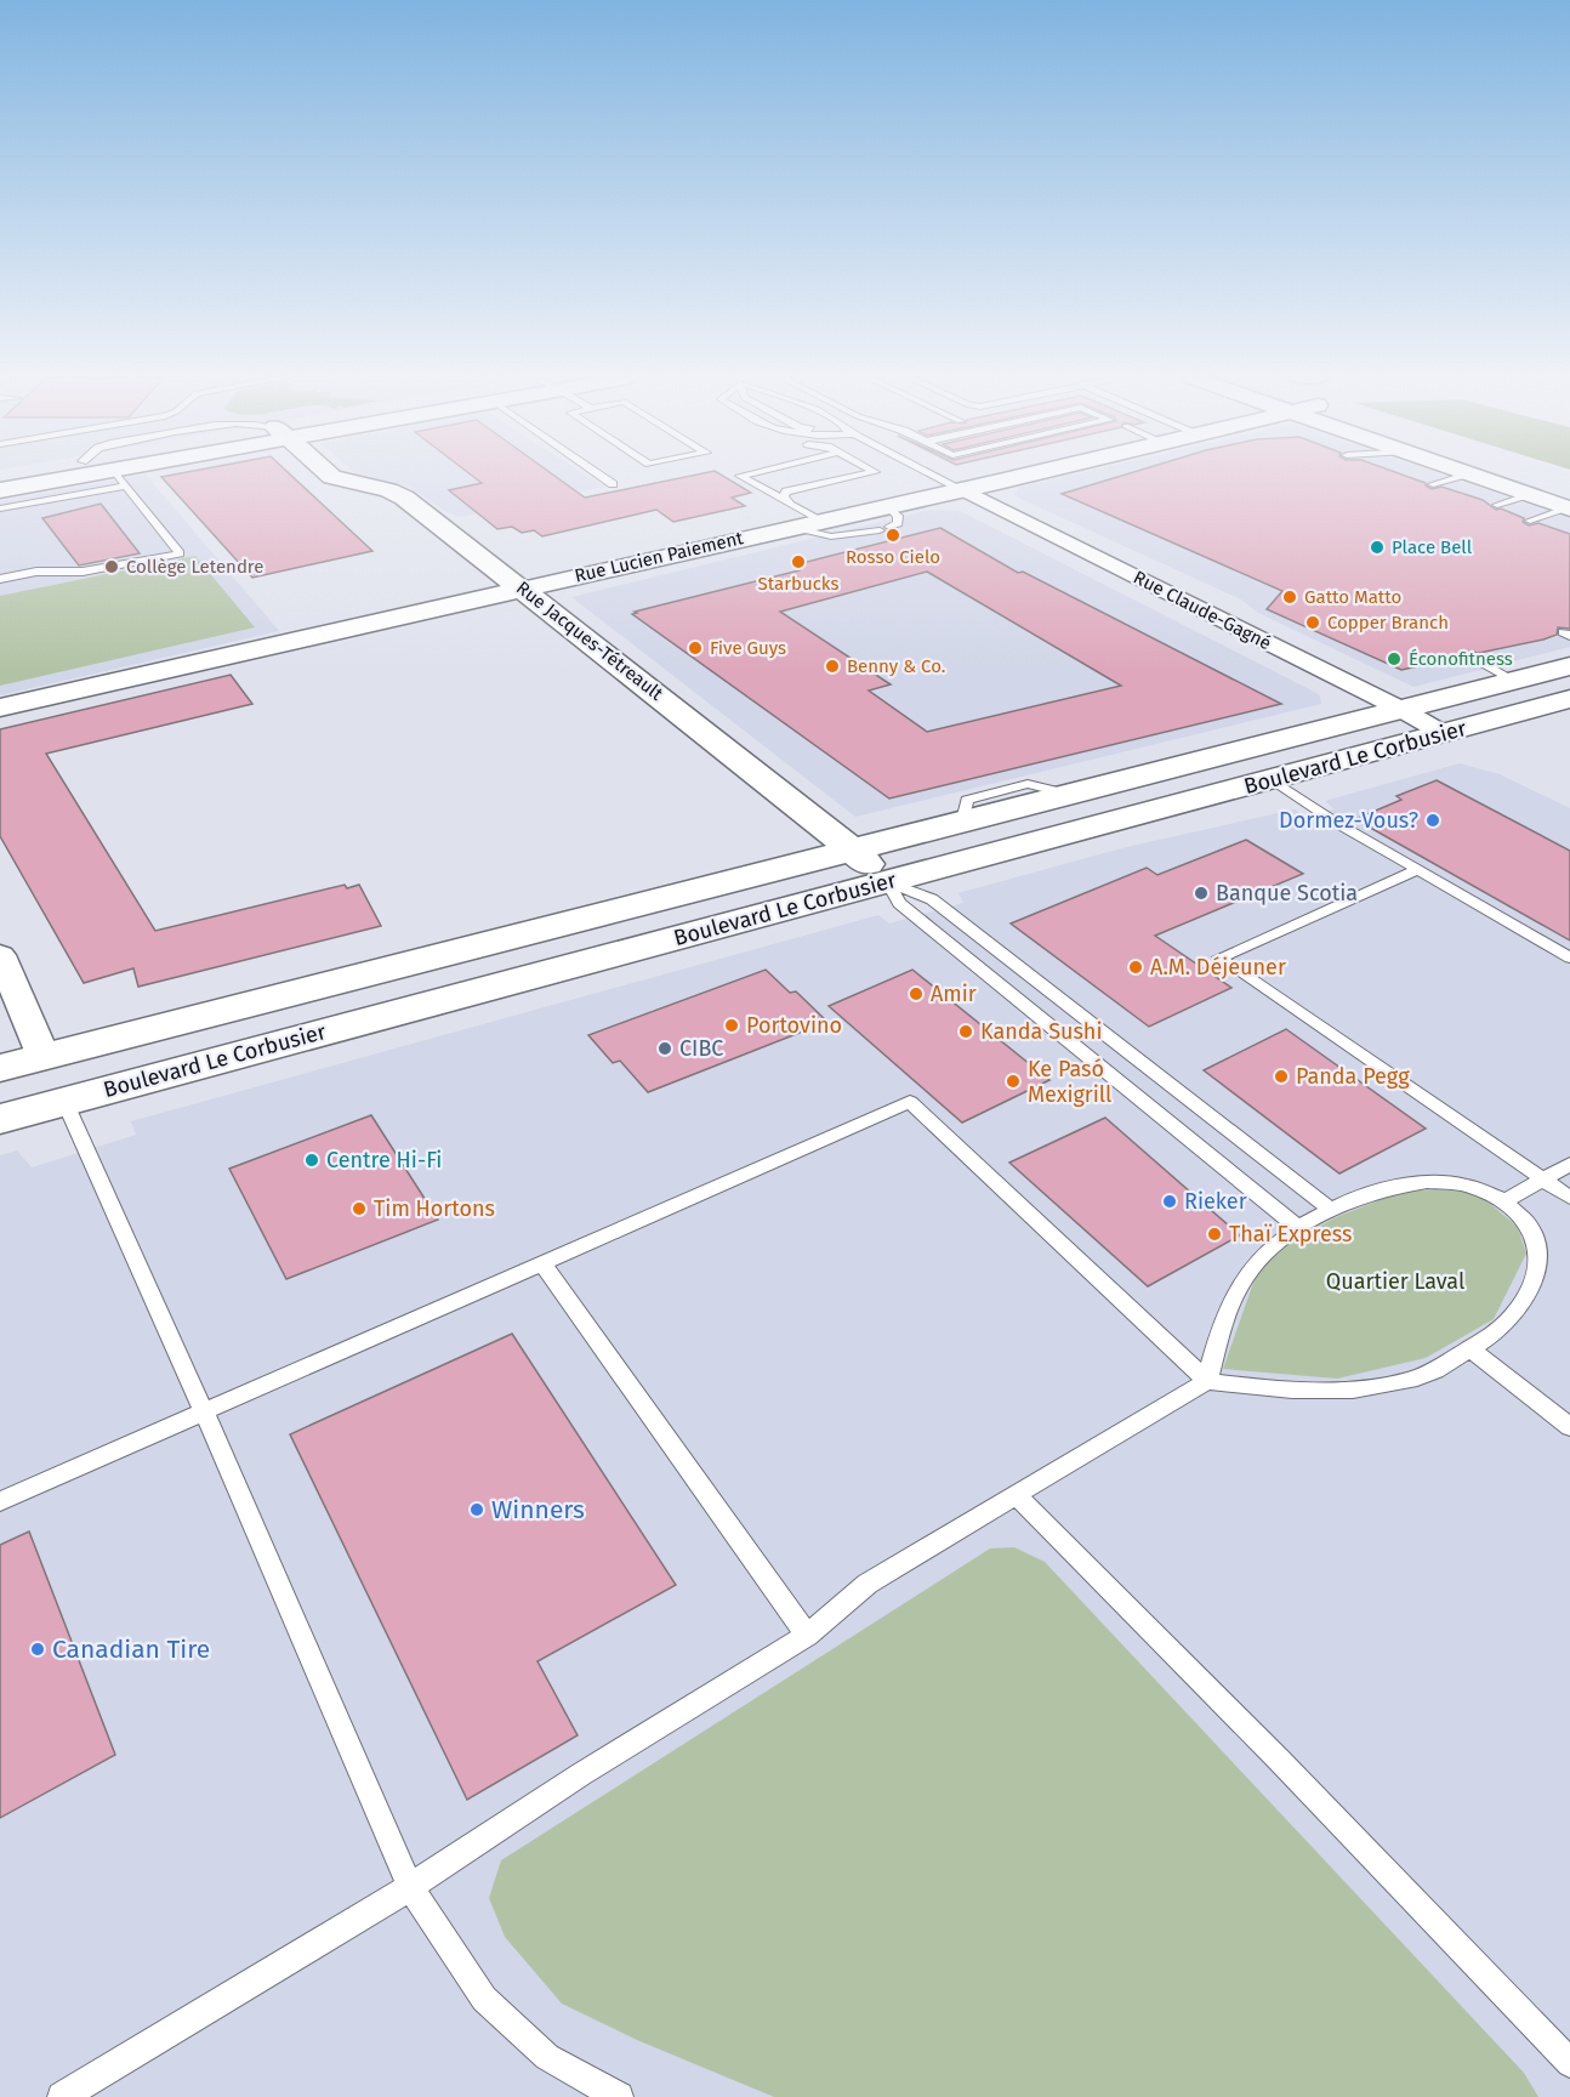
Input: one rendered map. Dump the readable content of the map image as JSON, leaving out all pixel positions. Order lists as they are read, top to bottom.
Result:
{
  "streets": {
    "street": [
      "Rue Lucien Paiement",
      "Rue Claude-Gagné",
      "Rue Jacques-Tétreault",
      "Boulevard Le Corbusier"
    ]
  },
  "crossings": [
    ["Rue Lucien Paiement", "Rue Claude-Gagné"],
    ["Rue Lucien Paiement", "Rue Jacques-Tétreault"],
    ["Rue Claude-Gagné", "Boulevard Le Corbusier"],
    ["Rue Jacques-Tétreault", "Boulevard Le Corbusier"]
  ],
  "parks": ["Quartier Laval"],
  "places": [
    "Rosso Cielo",
    "Place Bell",
    "Starbucks",
    "Collège Letendre",
    "Gatto Matto",
    "Copper Branch",
    "Five Guys",
    "Éconofitness",
    "Benny & Co.",
    "Dormez-Vous?",
    "Banque Scotia",
    "A.M. Déjeuner",
    "Amir",
    "Portovino",
    "Kanda Sushi",
    "CIBC",
    "Panda Pegg",
    "Ke Pasó Mexigrill",
    "Centre Hi-Fi",
    "Rieker",
    "Tim Hortons",
    "Thaï Express",
    "Winners",
    "Canadian Tire"
  ]
}
